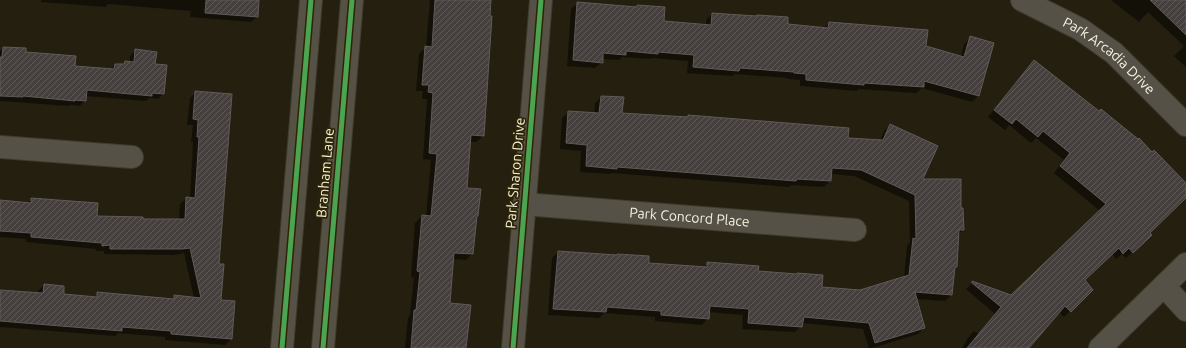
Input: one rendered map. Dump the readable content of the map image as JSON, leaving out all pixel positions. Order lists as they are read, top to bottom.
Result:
{
  "streets": {
    "main road": ["Branham Lane"],
    "street": ["Park Arcadia Drive", "Park Sharon Drive", "Park Concord Place"]
  },
  "crossings": [
    ["Park Sharon Drive", "Park Concord Place"]
  ]
}
